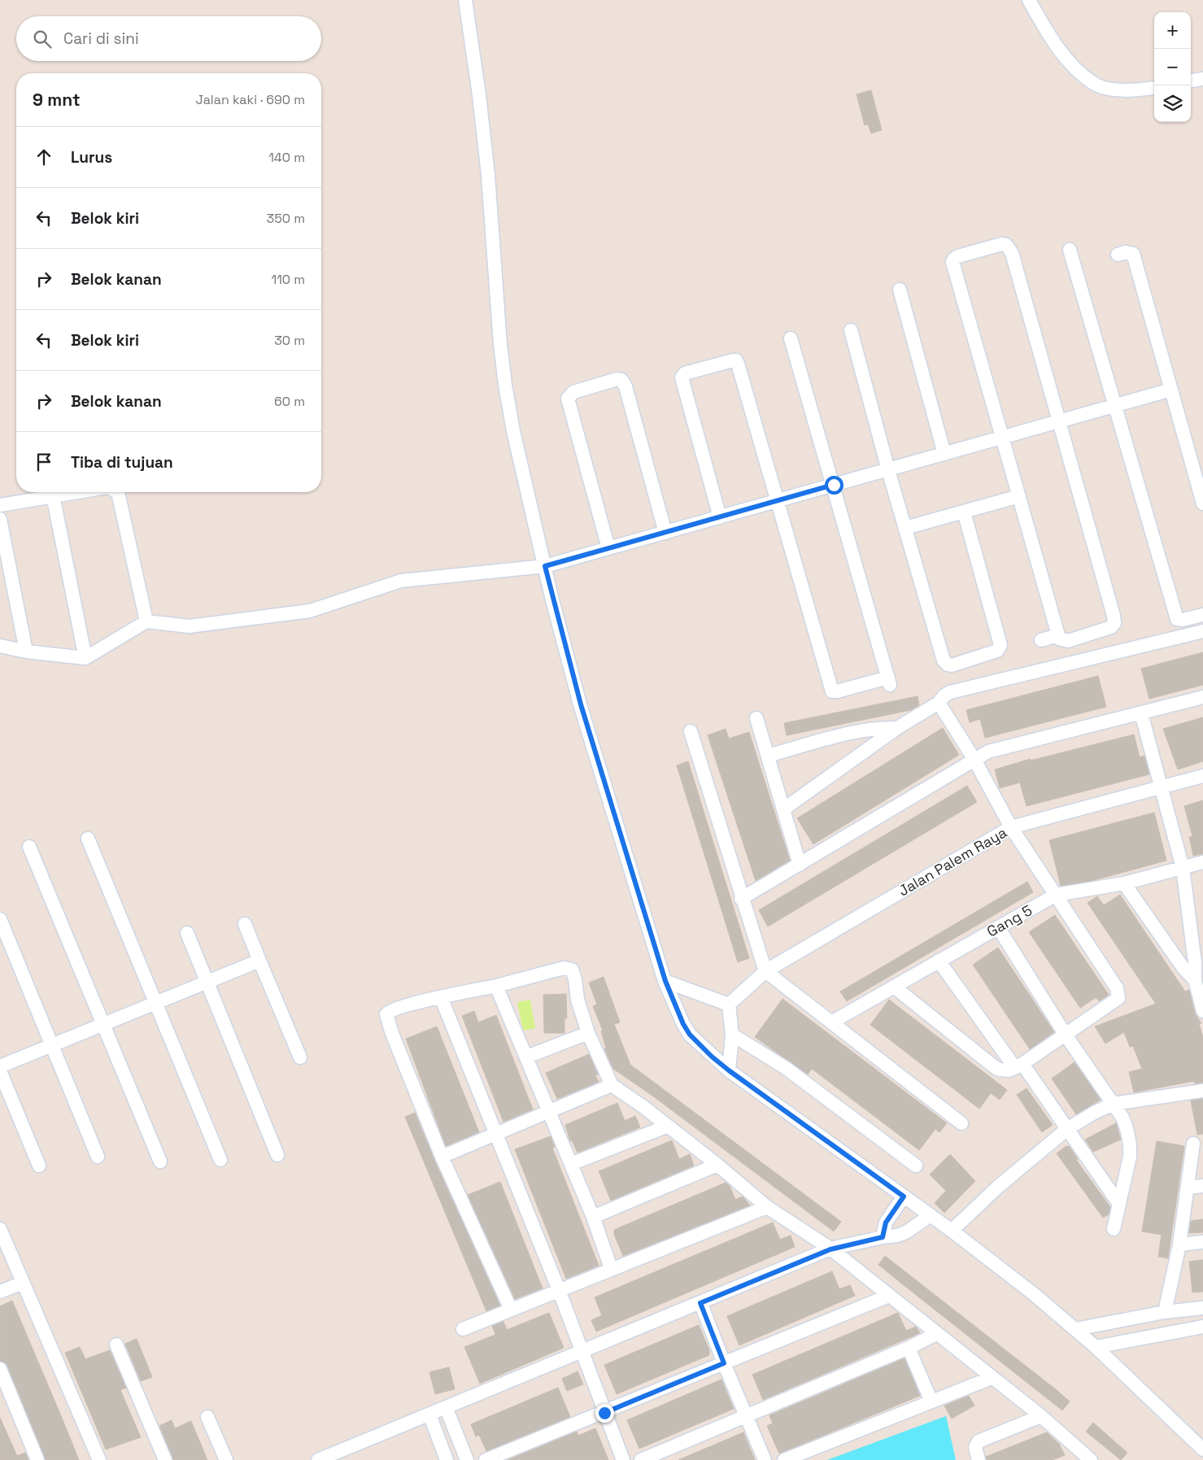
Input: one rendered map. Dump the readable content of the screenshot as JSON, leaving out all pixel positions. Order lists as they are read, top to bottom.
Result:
{
  "streets": {
    "street": ["Jalan Palem Raya", "Gang 5"]
  },
  "page": {
    "map_buttons": ["+", "−"],
    "search": "Cari di sini",
    "heading": ["9 mnt", "Jalan kaki · 690 m"],
    "list": [
      ["Lurus", "140 m"],
      ["Belok kiri", "350 m"],
      ["Belok kanan", "110 m"],
      ["Belok kiri", "30 m"],
      ["Belok kanan", "60 m"],
      "Tiba di tujuan"
    ]
  }
}
